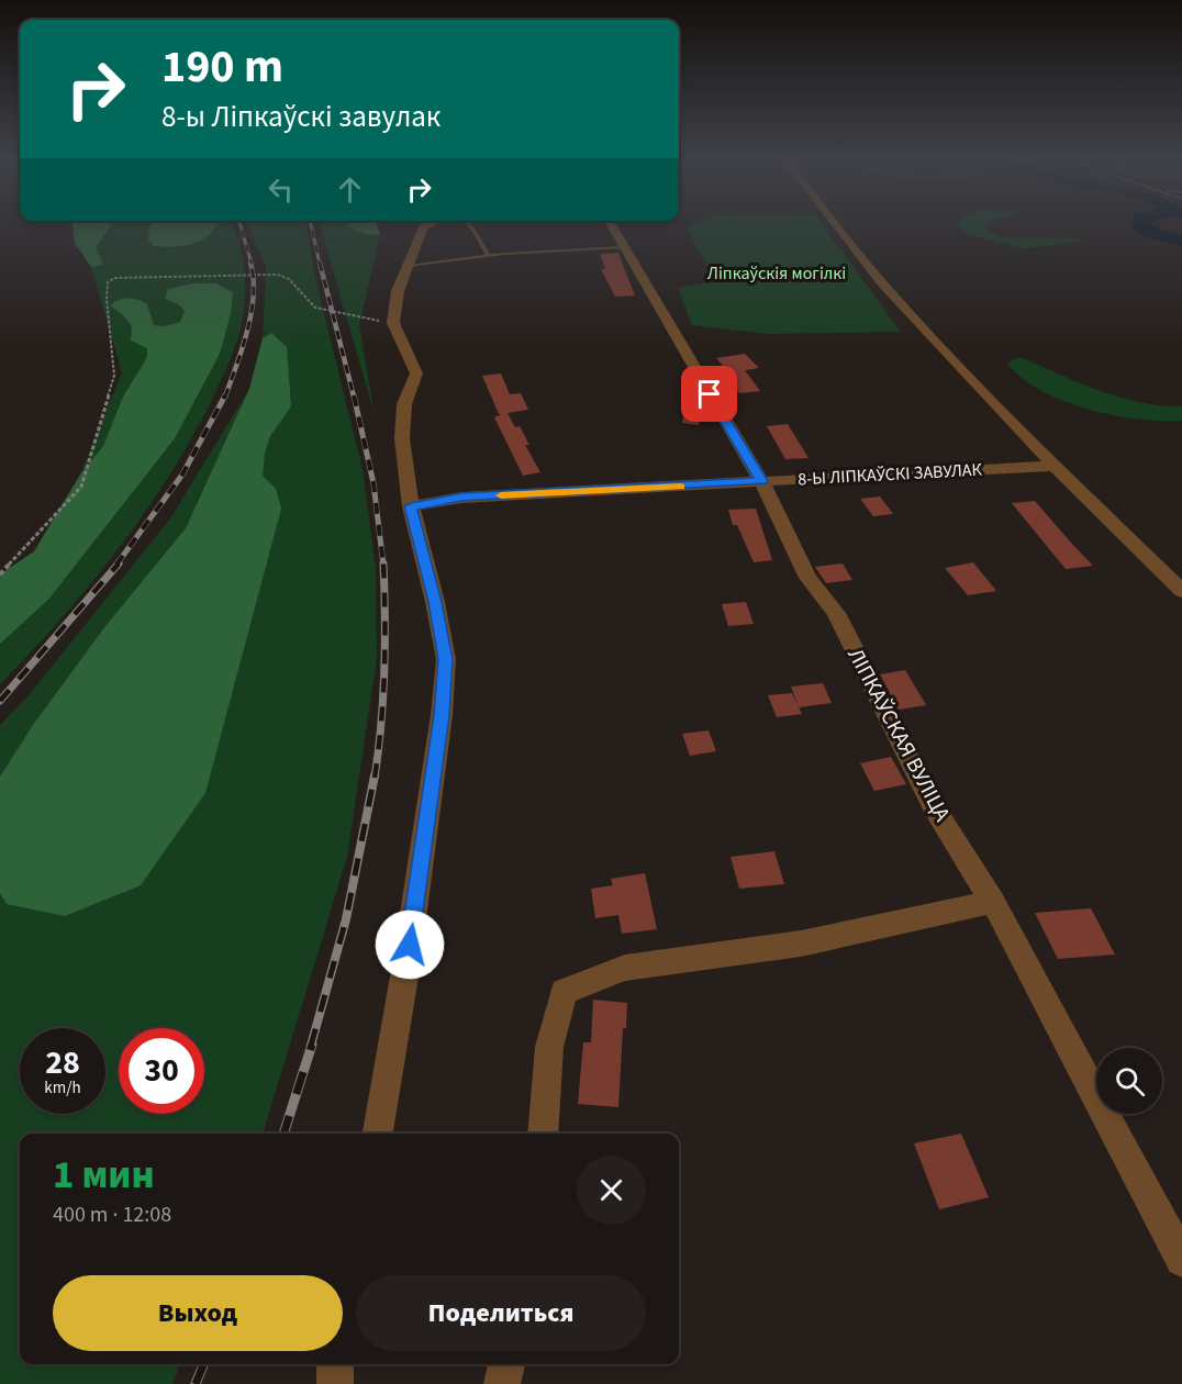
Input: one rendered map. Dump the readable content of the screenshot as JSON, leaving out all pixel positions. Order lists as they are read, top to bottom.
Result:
{
  "streets": {
    "street": ["8-Ы ЛІПКАЎСКІ ЗАВУЛАК", "ЛІПКАЎСКАЯ ВУЛІЦА"]
  },
  "crossings": [
    ["8-Ы ЛІПКАЎСКІ ЗАВУЛАК", "ЛІПКАЎСКАЯ ВУЛІЦА"]
  ],
  "parks": ["Ліпкаўскія могілкі"],
  "page": {
    "turn": ["190 m", "8-ы Ліпкаўскі завулак"],
    "speed": "28 km/h",
    "limit": "30",
    "heading": ["1 мин", "400 m · 12:08"],
    "buttons": ["Выход", "Поделиться"]
  }
}
